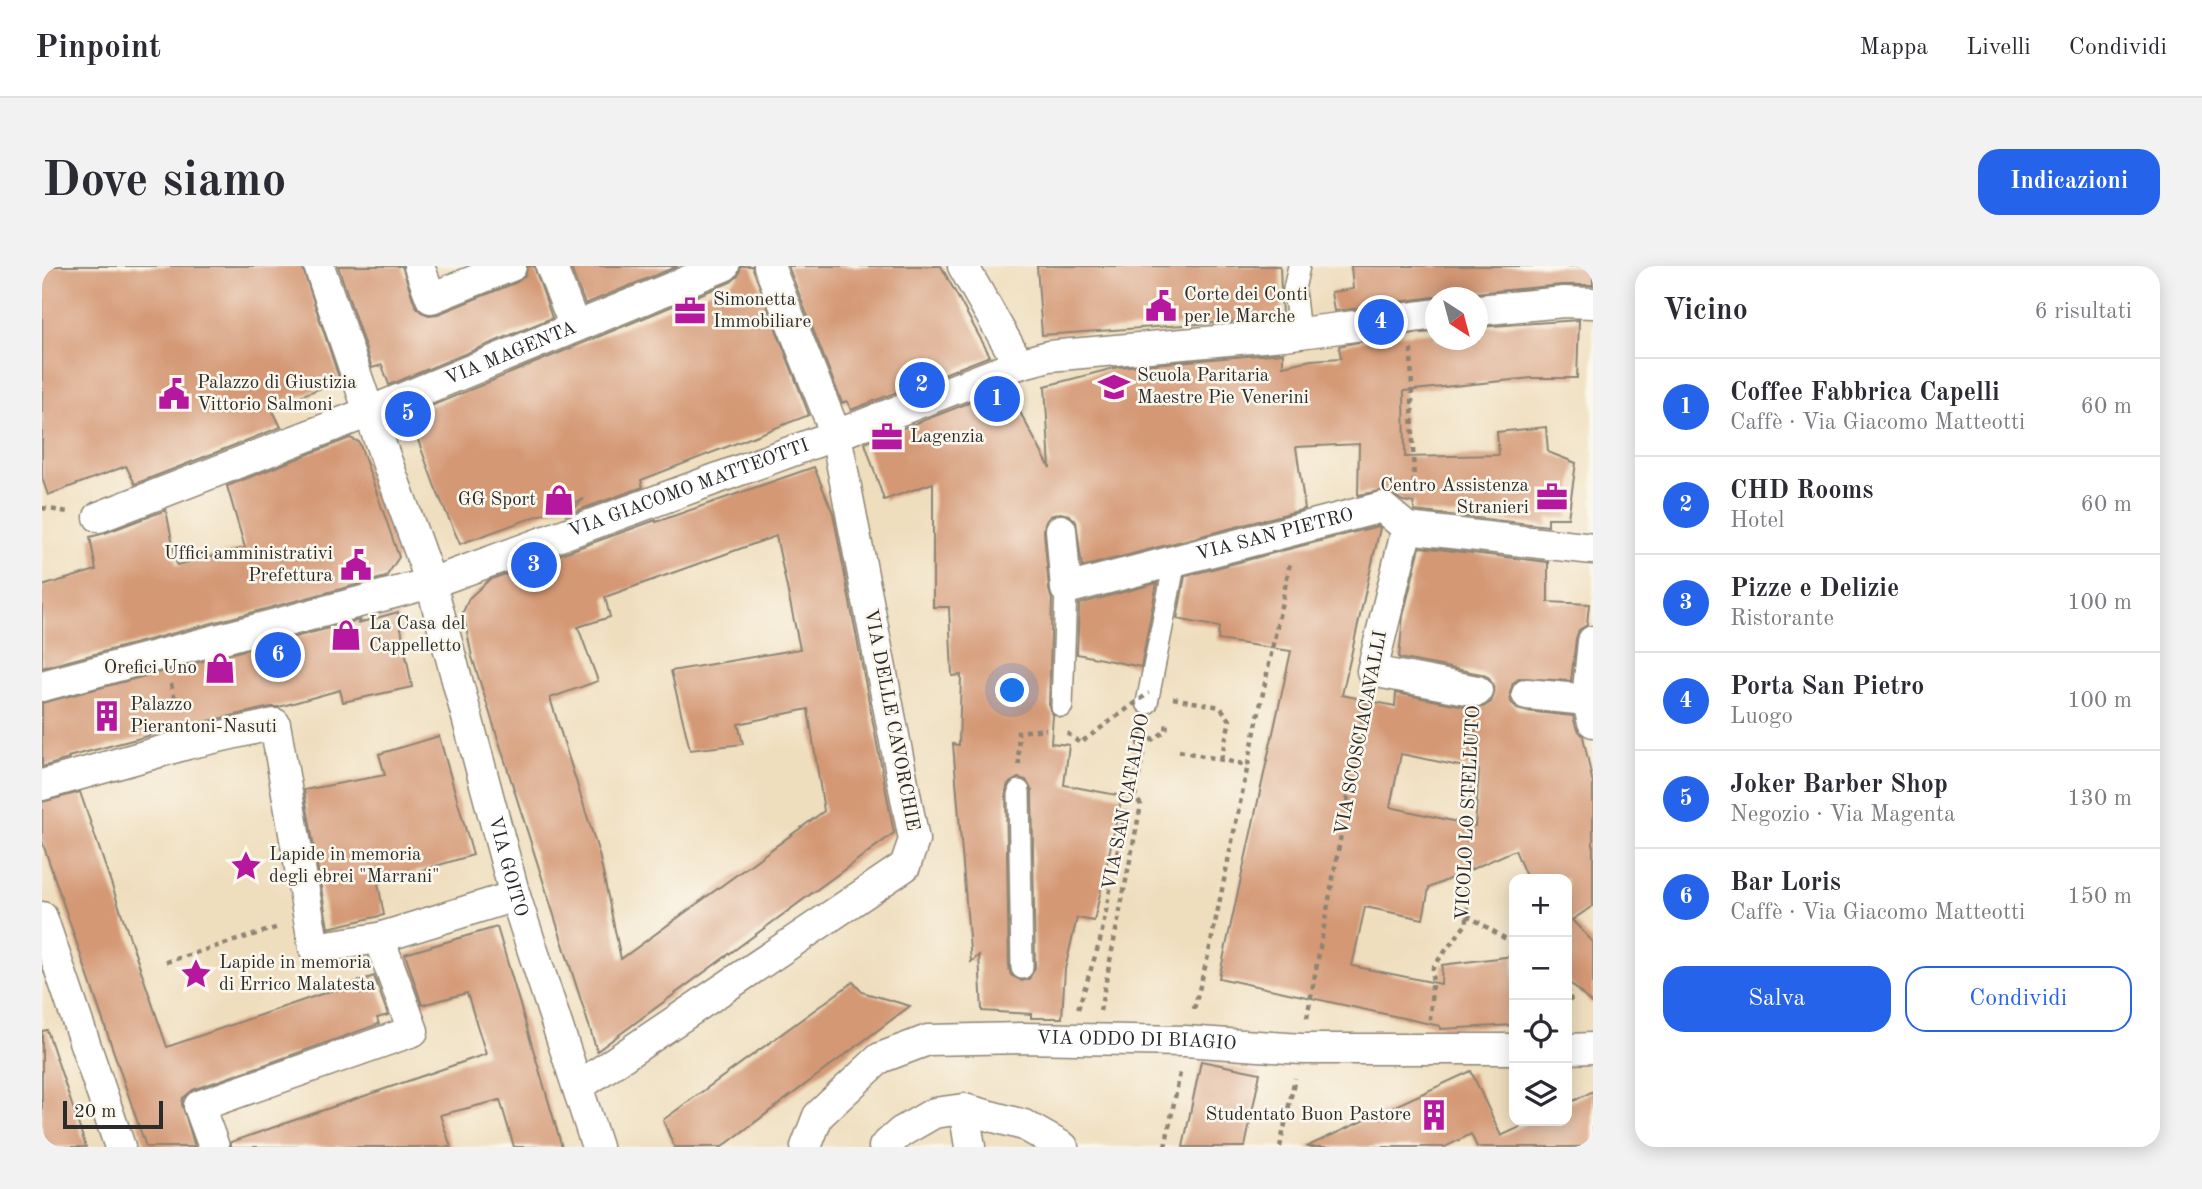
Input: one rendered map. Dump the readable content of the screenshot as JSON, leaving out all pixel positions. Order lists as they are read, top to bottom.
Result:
{
  "streets": {
    "street": [
      "VIA MAGENTA",
      "VIA GIACOMO MATTEOTTI",
      "VIA SAN PIETRO",
      "VIA DELLE CAVORCHIE",
      "VIA SCOSCIACAVALLI",
      "VIA SAN CATALDO",
      "VICOLO LO STELLUTO",
      "VIA GOITO",
      "VIA ODDO DI BIAGIO"
    ]
  },
  "crossings": [
    ["VIA MAGENTA", "VIA GOITO"],
    ["VIA GIACOMO MATTEOTTI", "VIA DELLE CAVORCHIE"],
    ["VIA GIACOMO MATTEOTTI", "VIA GOITO"],
    ["VIA SAN PIETRO", "VIA SCOSCIACAVALLI"],
    ["VIA SAN PIETRO", "VIA SAN CATALDO"],
    ["VIA DELLE CAVORCHIE", "VIA GOITO"],
    ["VIA SCOSCIACAVALLI", "VICOLO LO STELLUTO"],
    ["VIA SCOSCIACAVALLI", "VIA ODDO DI BIAGIO"],
    ["VIA SAN CATALDO", "VIA ODDO DI BIAGIO"],
    ["VICOLO LO STELLUTO", "VIA ODDO DI BIAGIO"]
  ],
  "places": {
    "public building": ["Corte dei Conti per le Marche", "Palazzo di Giustizia Vittorio Salmoni", "Uffici amministrativi Prefettura"],
    "office": ["Simonetta Immobiliare", "Lagenzia", "Centro Assistenza Stranieri"],
    "school or university": ["Scuola Paritaria Maestre Pie Venerini"],
    "shop": ["GG Sport", "La Casa del Cappelletto", "Orefici Uno"],
    "building": ["Palazzo Pierantoni-Nasuti", "Studentato Buon Pastore"],
    "place": ["Lapide in memoria degli ebrei \"Marrani\"", "Lapide in memoria di Errico Malatesta"]
  },
  "scale_bar": "20 m",
  "north": "bottom right",
  "page": {
    "header": "Pinpoint",
    "nav": ["Mappa", "Livelli", "Condividi"],
    "buttons": [
      "Indicazioni",
      ["Salva", "Condividi"]
    ],
    "title": "Dove siamo",
    "heading": ["Vicino", "6 risultati"],
    "pins": [
      "4",
      "2",
      "1",
      "5",
      "3",
      "6"
    ],
    "list": [
      {
        "mark": "1",
        "name": "Coffee Fabbrica Capelli",
        "note": "Caffè · Via Giacomo Matteotti",
        "value": "60 m"
      },
      {
        "mark": "2",
        "name": "CHD Rooms",
        "note": "Hotel",
        "value": "60 m"
      },
      {
        "mark": "3",
        "name": "Pizze e Delizie",
        "note": "Ristorante",
        "value": "100 m"
      },
      {
        "mark": "4",
        "name": "Porta San Pietro",
        "note": "Luogo",
        "value": "100 m"
      },
      {
        "mark": "5",
        "name": "Joker Barber Shop",
        "note": "Negozio · Via Magenta",
        "value": "130 m"
      },
      {
        "mark": "6",
        "name": "Bar Loris",
        "note": "Caffè · Via Giacomo Matteotti",
        "value": "150 m"
      }
    ],
    "map_buttons": ["+", "−"],
    "scale": "20 m"
  }
}
